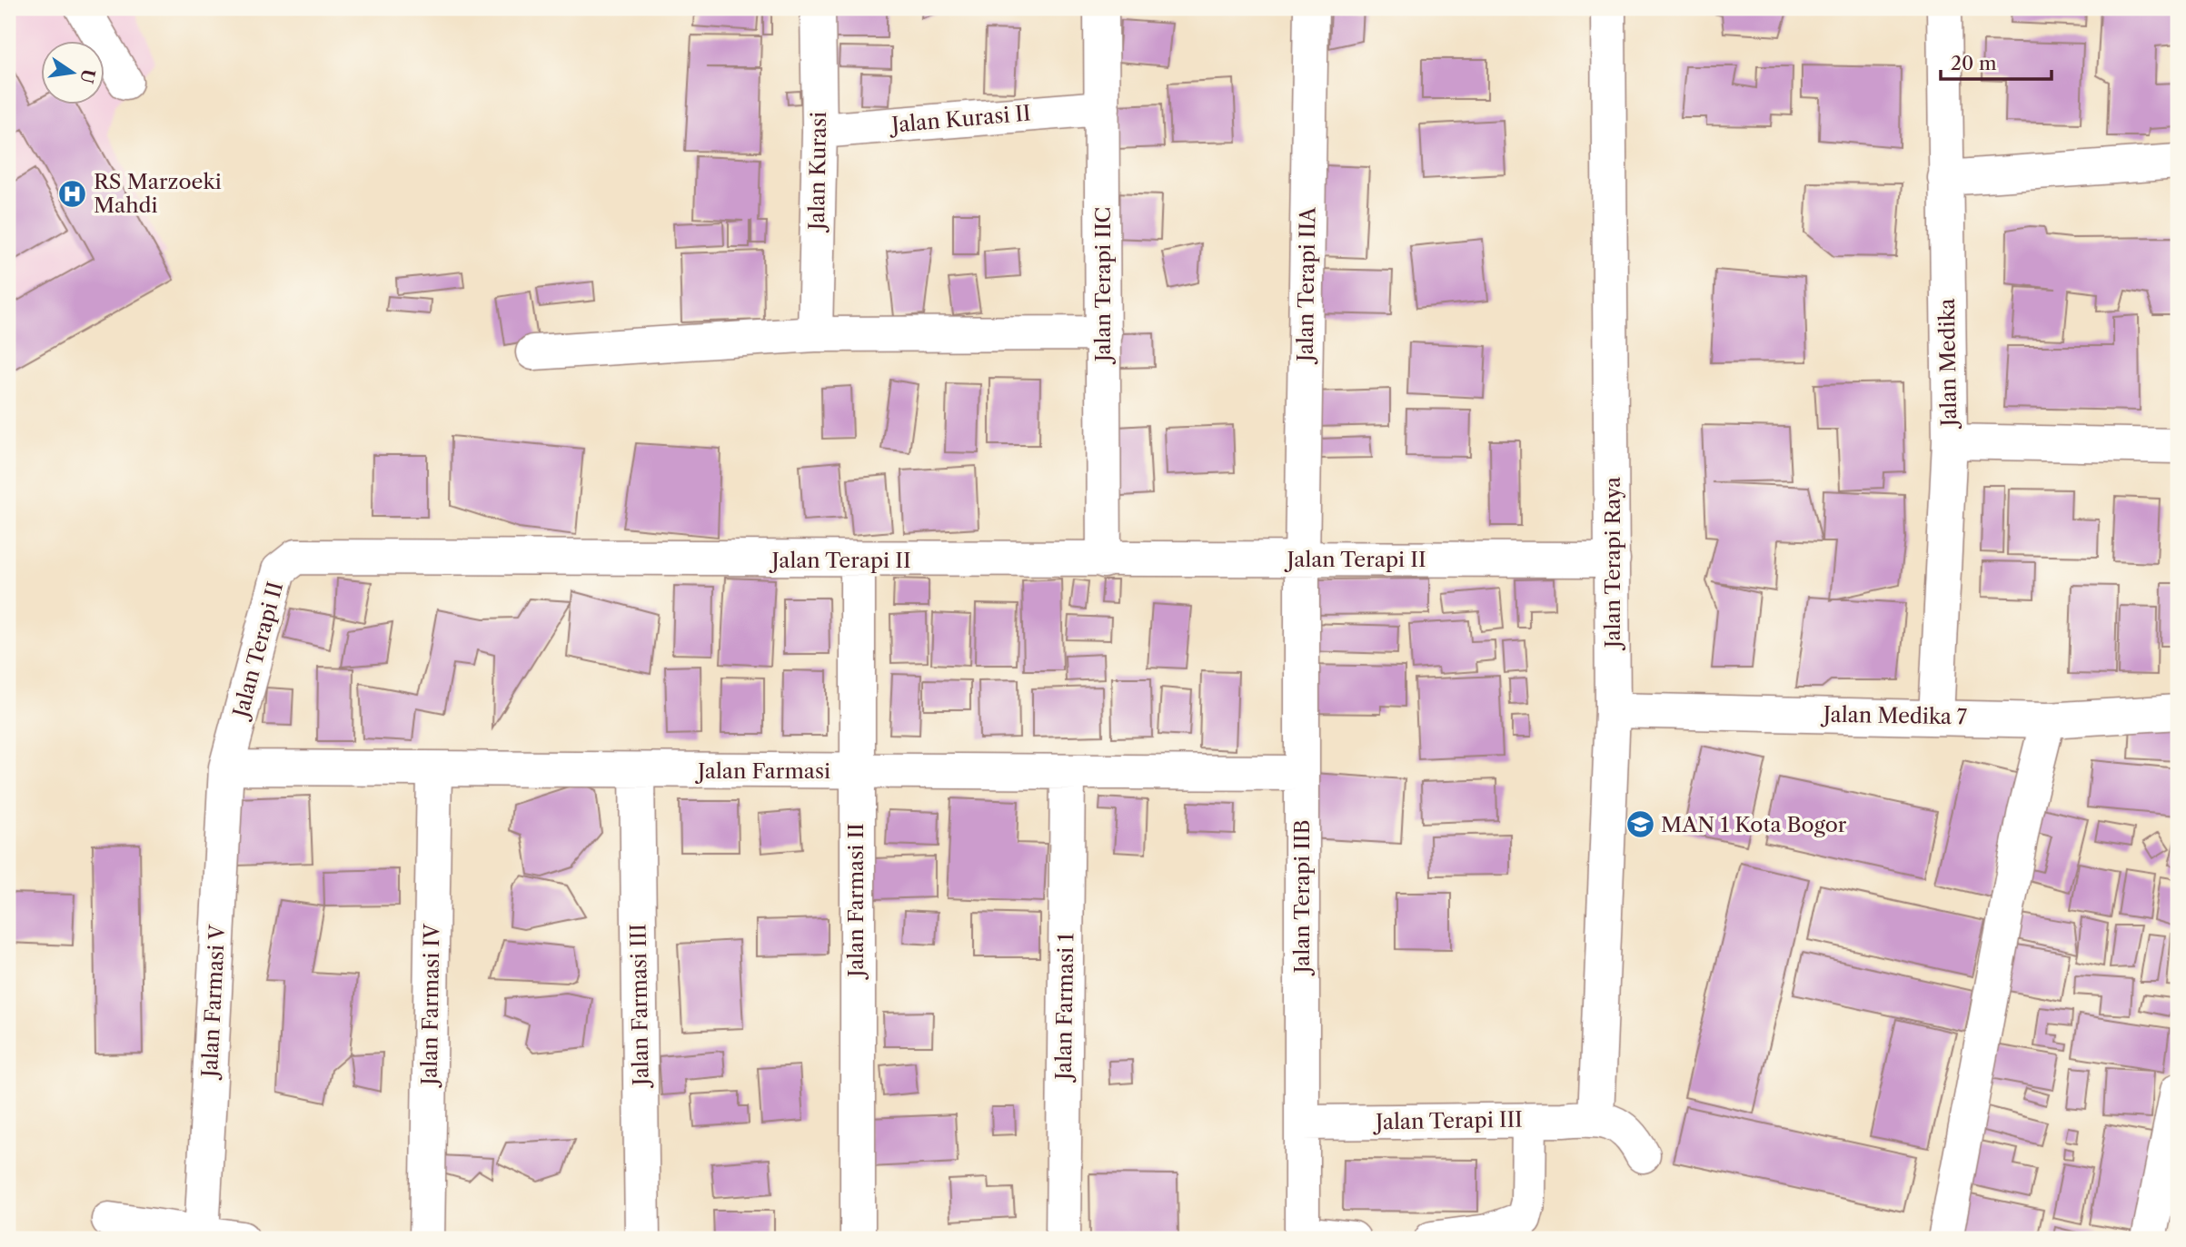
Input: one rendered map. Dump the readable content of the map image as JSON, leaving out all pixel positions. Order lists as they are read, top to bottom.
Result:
{
  "streets": {
    "street": [
      "Jalan Kurasi II",
      "Jalan Kurasi",
      "Jalan Terapi IIC",
      "Jalan Terapi IIA",
      "Jalan Medika",
      "Jalan Terapi II",
      "Jalan Terapi Raya",
      "Jalan Medika 7",
      "Jalan Farmasi",
      "Jalan Terapi IIB",
      "Jalan Farmasi II",
      "Jalan Farmasi V",
      "Jalan Farmasi IV",
      "Jalan Farmasi III",
      "Jalan Farmasi 1",
      "Jalan Terapi III"
    ]
  },
  "crossings": [
    ["Jalan Kurasi II", "Jalan Kurasi"],
    ["Jalan Kurasi II", "Jalan Terapi IIC"],
    ["Jalan Terapi IIC", "Jalan Terapi II"],
    ["Jalan Terapi IIA", "Jalan Terapi II"],
    ["Jalan Terapi IIA", "Jalan Terapi IIB"],
    ["Jalan Medika", "Jalan Medika 7"],
    ["Jalan Terapi II", "Jalan Terapi Raya"],
    ["Jalan Terapi II", "Jalan Farmasi"],
    ["Jalan Terapi II", "Jalan Terapi IIB"],
    ["Jalan Terapi II", "Jalan Farmasi II"],
    ["Jalan Terapi II", "Jalan Farmasi V"],
    ["Jalan Terapi Raya", "Jalan Medika 7"],
    ["Jalan Terapi Raya", "Jalan Terapi III"],
    ["Jalan Farmasi", "Jalan Terapi IIB"],
    ["Jalan Farmasi", "Jalan Farmasi II"],
    ["Jalan Farmasi", "Jalan Farmasi V"],
    ["Jalan Farmasi", "Jalan Farmasi IV"],
    ["Jalan Farmasi", "Jalan Farmasi III"],
    ["Jalan Farmasi", "Jalan Farmasi 1"],
    ["Jalan Terapi IIB", "Jalan Terapi III"]
  ],
  "places": {
    "hospital": ["RS Marzoeki Mahdi"],
    "school or university": ["MAN 1 Kota Bogor"]
  },
  "scale_bar": "20 m",
  "north": "right"
}
